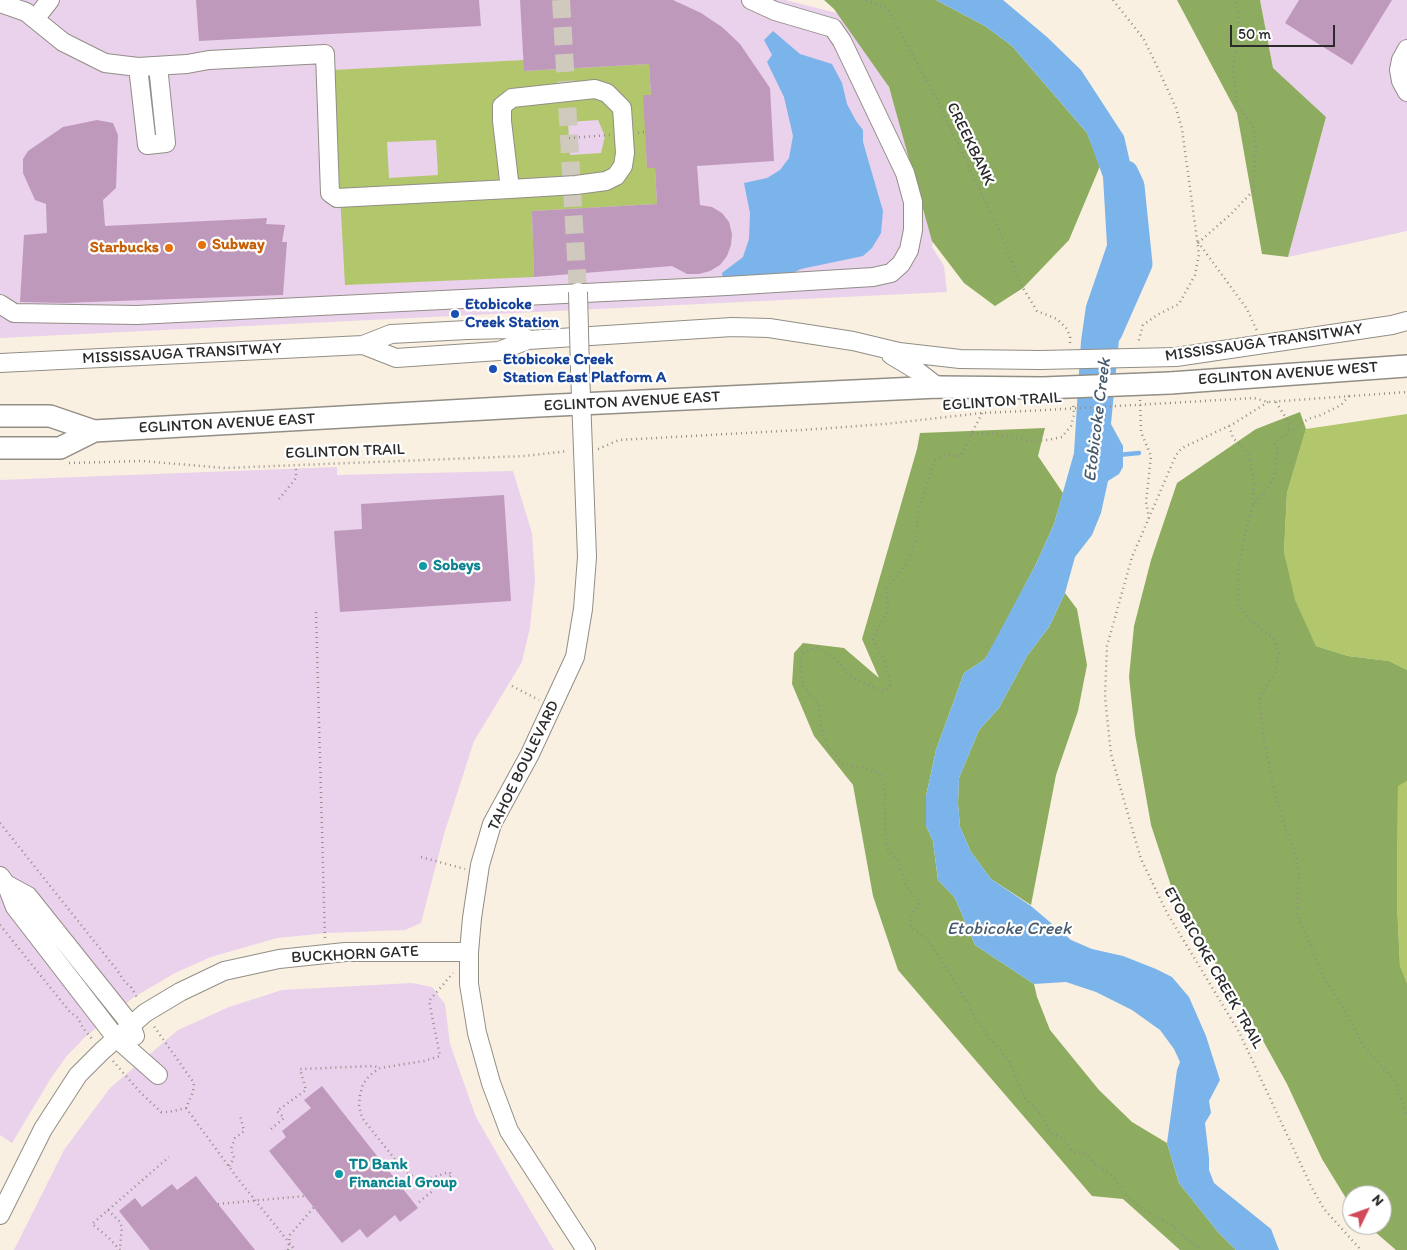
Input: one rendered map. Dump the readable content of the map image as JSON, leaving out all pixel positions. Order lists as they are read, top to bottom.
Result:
{
  "streets": {
    "main road": ["EGLINTON AVENUE WEST", "EGLINTON AVENUE EAST"],
    "street": ["MISSISSAUGA TRANSITWAY", "TAHOE BOULEVARD", "BUCKHORN GATE"],
    "path": ["CREEKBANK", "EGLINTON TRAIL", "ETOBICOKE CREEK TRAIL"]
  },
  "crossings": [
    ["MISSISSAUGA TRANSITWAY", "EGLINTON AVENUE EAST"],
    ["EGLINTON AVENUE WEST", "EGLINTON AVENUE EAST"],
    ["EGLINTON AVENUE WEST", "EGLINTON TRAIL"],
    ["EGLINTON AVENUE EAST", "EGLINTON TRAIL"],
    ["EGLINTON AVENUE EAST", "TAHOE BOULEVARD"],
    ["EGLINTON TRAIL", "ETOBICOKE CREEK TRAIL"],
    ["TAHOE BOULEVARD", "BUCKHORN GATE"]
  ],
  "water": ["Etobicoke Creek"],
  "places": [
    "Subway",
    "Starbucks",
    "Etobicoke Creek Station",
    "Etobicoke Creek Station East Platform A",
    "Sobeys",
    "TD Bank Financial Group"
  ],
  "scale_bar": "50 m",
  "north": "top right"
}
